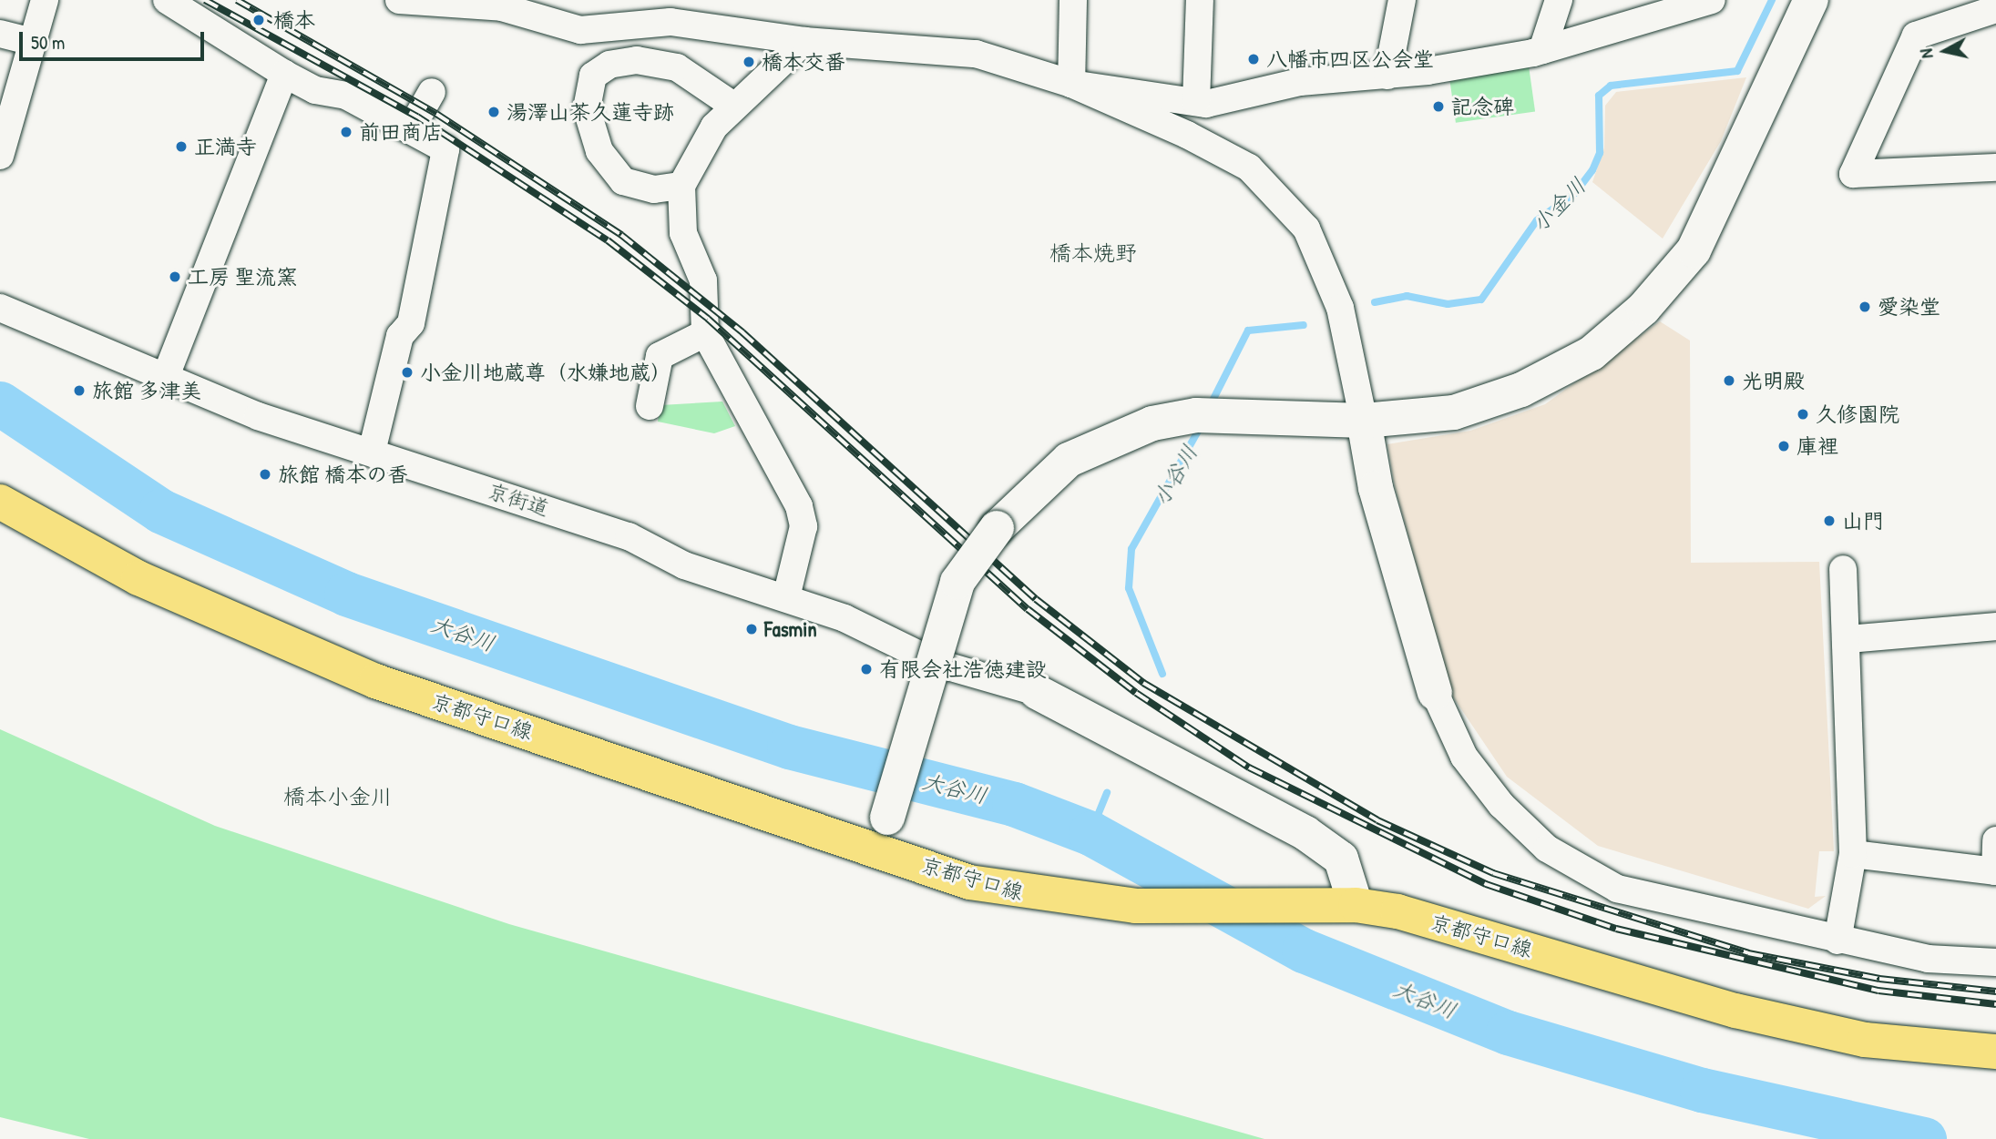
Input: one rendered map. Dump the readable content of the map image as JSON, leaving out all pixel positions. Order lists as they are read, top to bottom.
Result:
{
  "streets": {
    "main road": ["京都守口線"],
    "street": ["京街道"]
  },
  "districts": ["橋本焼野", "橋本小金川"],
  "water": ["小金川", "小谷川", "大谷川"],
  "places": [
    "橋本",
    "八幡市四区公会堂",
    "橋本交番",
    "記念碑",
    "湯澤山茶久蓮寺跡",
    "前田商店",
    "正満寺",
    "工房 聖流窯",
    "愛染堂",
    "小金川地蔵尊（水嫌地蔵）",
    "光明殿",
    "旅館 多津美",
    "久修園院",
    "庫裡",
    "旅館 橋本の香",
    "山門",
    "Fasmin",
    "有限会社浩徳建設"
  ],
  "scale_bar": "50 m",
  "north": "left"
}
